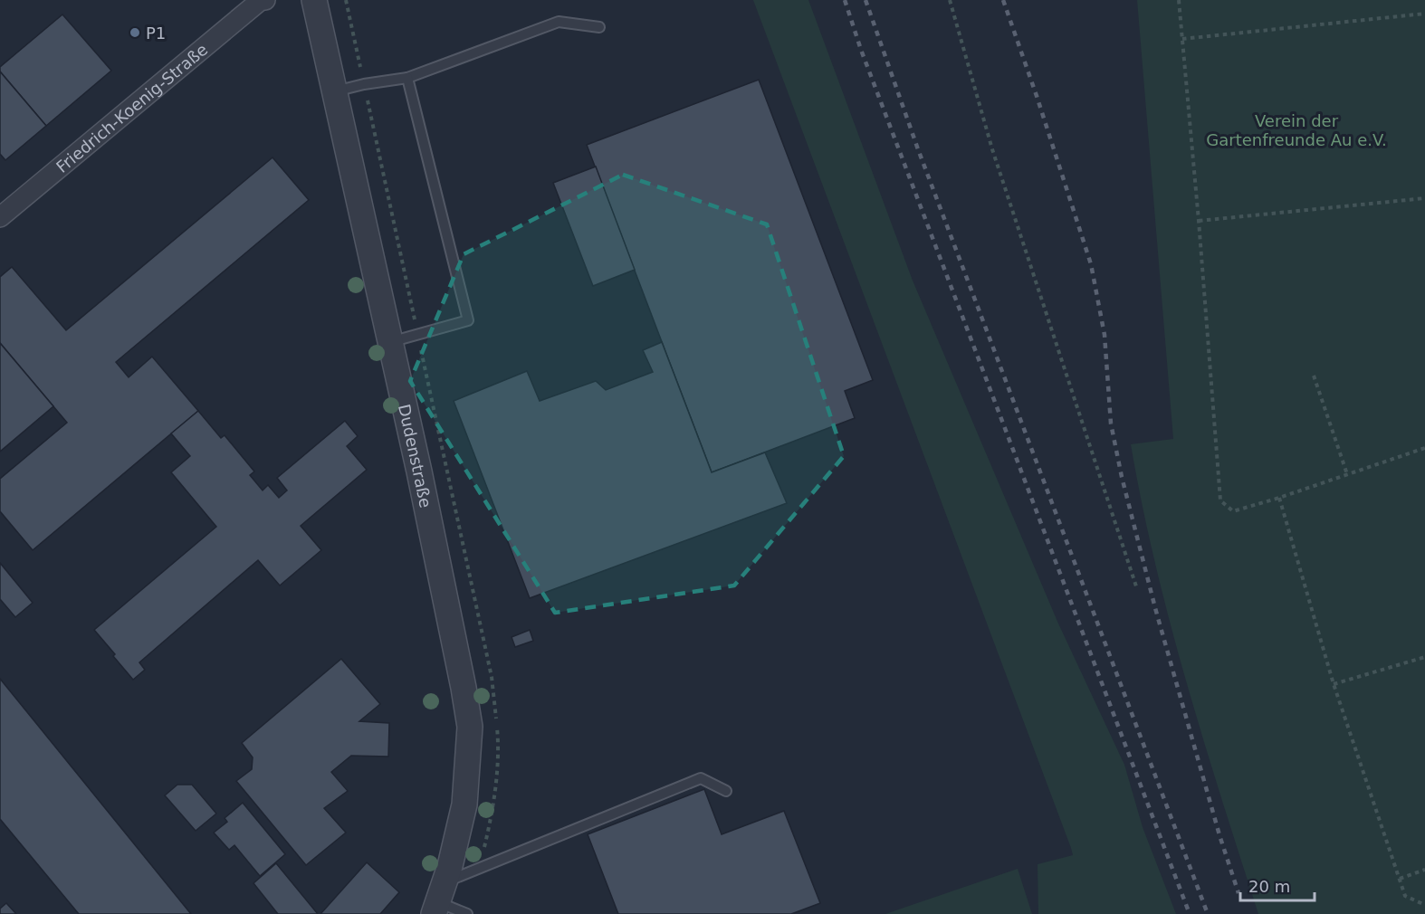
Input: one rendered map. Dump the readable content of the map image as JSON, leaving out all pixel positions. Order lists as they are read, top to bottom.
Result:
{
  "streets": {
    "street": ["Friedrich-Koenig-Straße", "Dudenstraße"]
  },
  "parks": ["Verein der Gartenfreunde Au e.V."],
  "places": ["P1"],
  "scale_bar": "20 m"
}
